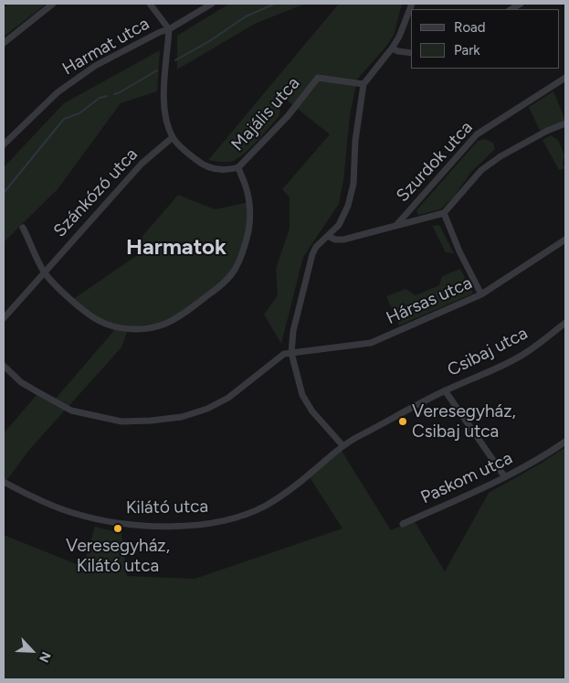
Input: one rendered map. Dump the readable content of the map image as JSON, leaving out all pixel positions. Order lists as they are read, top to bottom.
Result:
{
  "streets": {
    "street": [
      "Harmat utca",
      "Majális utca",
      "Szurdok utca",
      "Szánkózó utca",
      "Hársas utca",
      "Csibaj utca",
      "Paskom utca",
      "Kilátó utca"
    ]
  },
  "crossings": [
    ["Harmat utca", "Majális utca"],
    ["Majális utca", "Szánkózó utca"],
    ["Csibaj utca", "Paskom utca"],
    ["Csibaj utca", "Kilátó utca"]
  ],
  "districts": ["Harmatok"],
  "places": ["Veresegyház, Csibaj utca", "Veresegyház, Kilátó utca"],
  "legend": ["Road", "Park"],
  "north": "bottom right"
}
